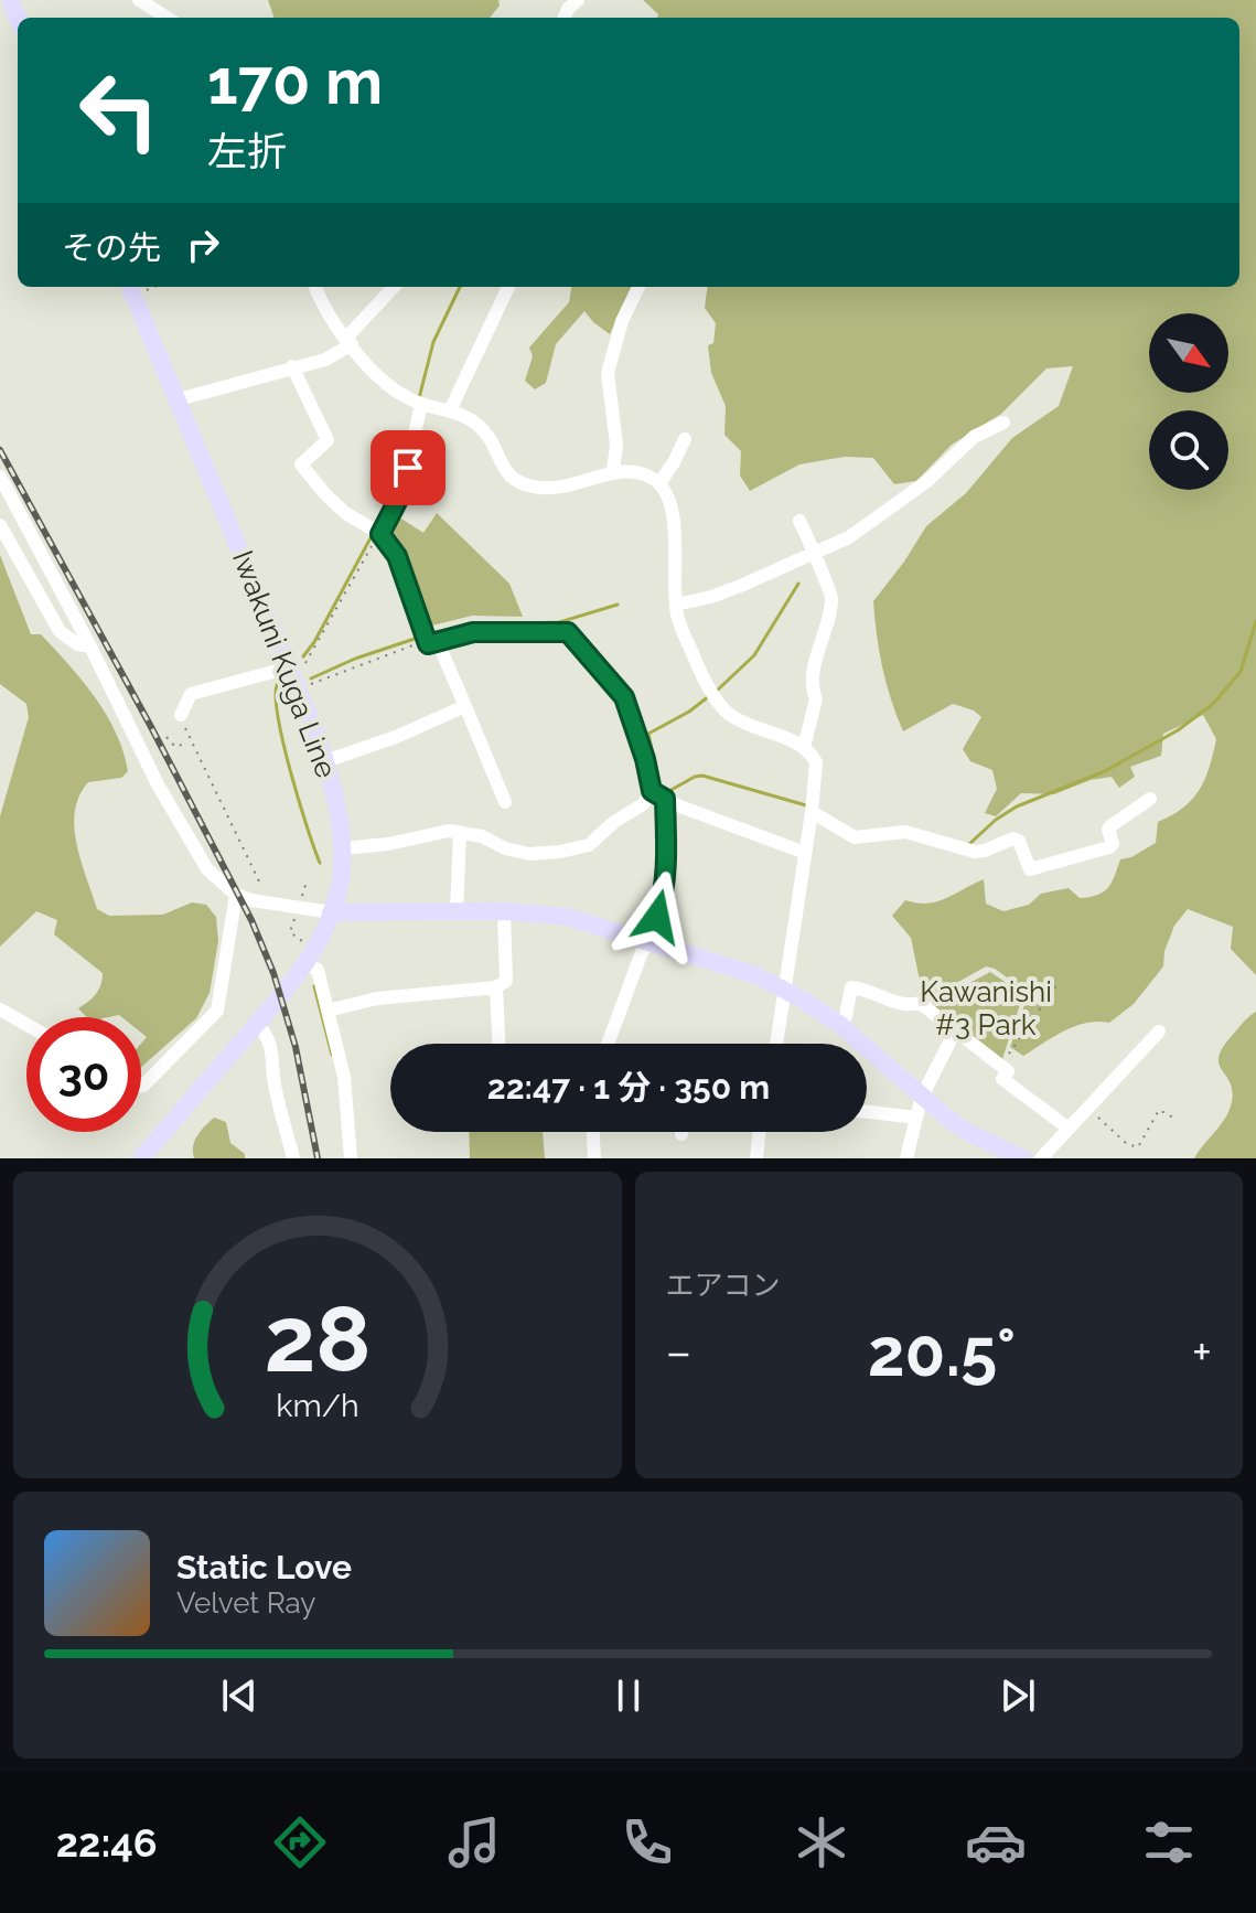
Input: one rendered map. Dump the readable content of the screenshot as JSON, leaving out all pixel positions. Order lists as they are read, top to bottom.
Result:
{
  "streets": {
    "main road": ["Iwakuni Kuga Line"]
  },
  "parks": ["Kawanishi #3 Park"],
  "north": "bottom right",
  "page": {
    "turn": ["170 m", "左折"],
    "then": "その先",
    "limit": "30",
    "trip": "22:47 · 1 分 · 350 m",
    "tile": "エアコン",
    "heat": ["−", "20.5°", "+"],
    "song": ["Static Love", "Velvet Ray"],
    "tabs": "22:46",
    "gauge": ["28", "km/h"]
  }
}
